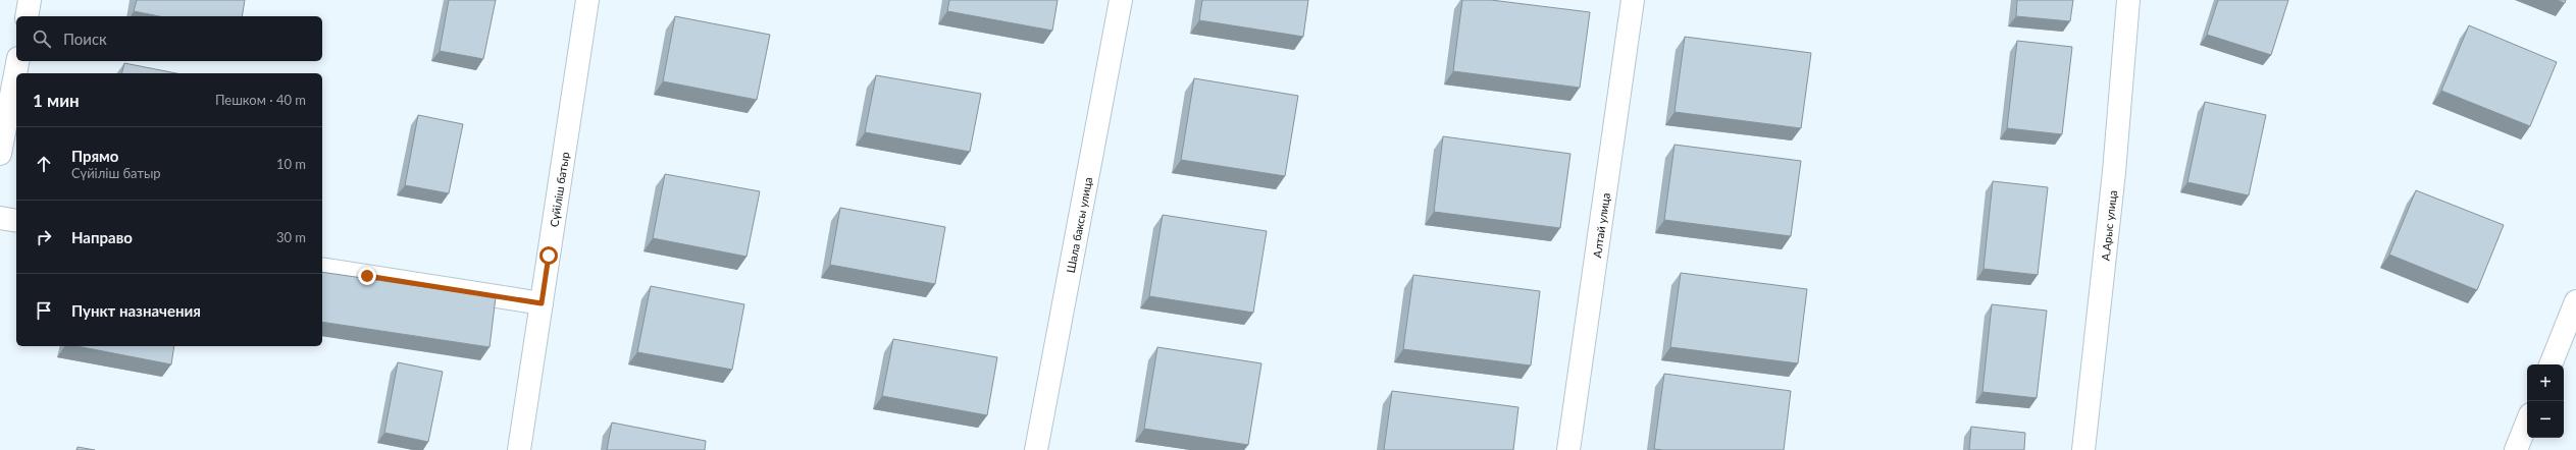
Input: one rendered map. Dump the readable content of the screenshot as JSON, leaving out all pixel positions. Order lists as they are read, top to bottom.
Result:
{
  "streets": {
    "street": [
      "Сүйіліш батыр",
      "Шала баксы улица",
      "Алтай улица",
      "А.Арыс улица"
    ]
  },
  "page": {
    "search": "Поиск",
    "heading": ["1 мин", "Пешком · 40 m"],
    "list": [
      ["Прямо", "Сүйіліш батыр", "10 m"],
      ["Направо", "30 m"],
      "Пункт назначения"
    ],
    "map_buttons": ["+", "−"]
  }
}
